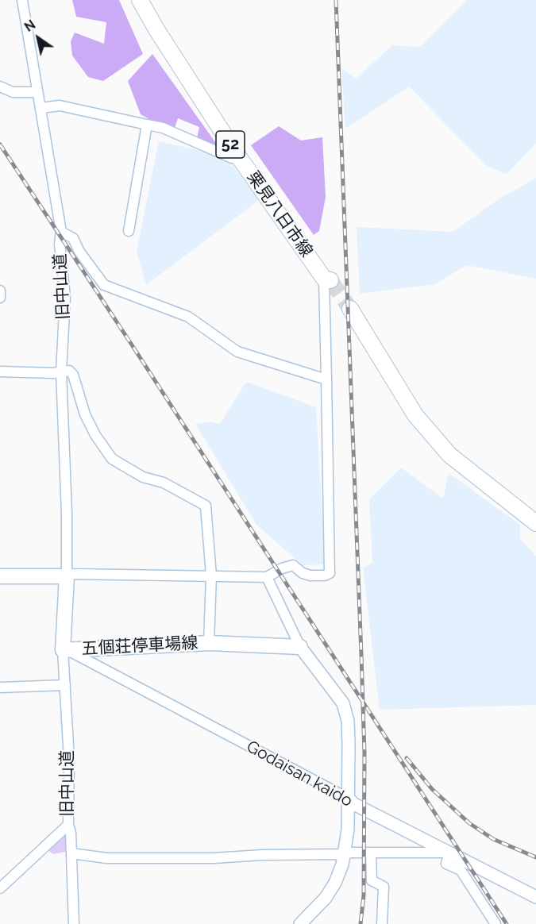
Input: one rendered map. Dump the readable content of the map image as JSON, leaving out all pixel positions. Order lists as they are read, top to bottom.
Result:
{
  "streets": {
    "main road": ["52", "栗見八日市線", "五個荘停車場線"],
    "street": ["旧中山道", "Godaisan kaido"]
  },
  "crossings": [
    ["旧中山道", "五個荘停車場線"],
    ["旧中山道", "Godaisan kaido"],
    ["五個荘停車場線", "Godaisan kaido"]
  ],
  "north": "top left"
}
